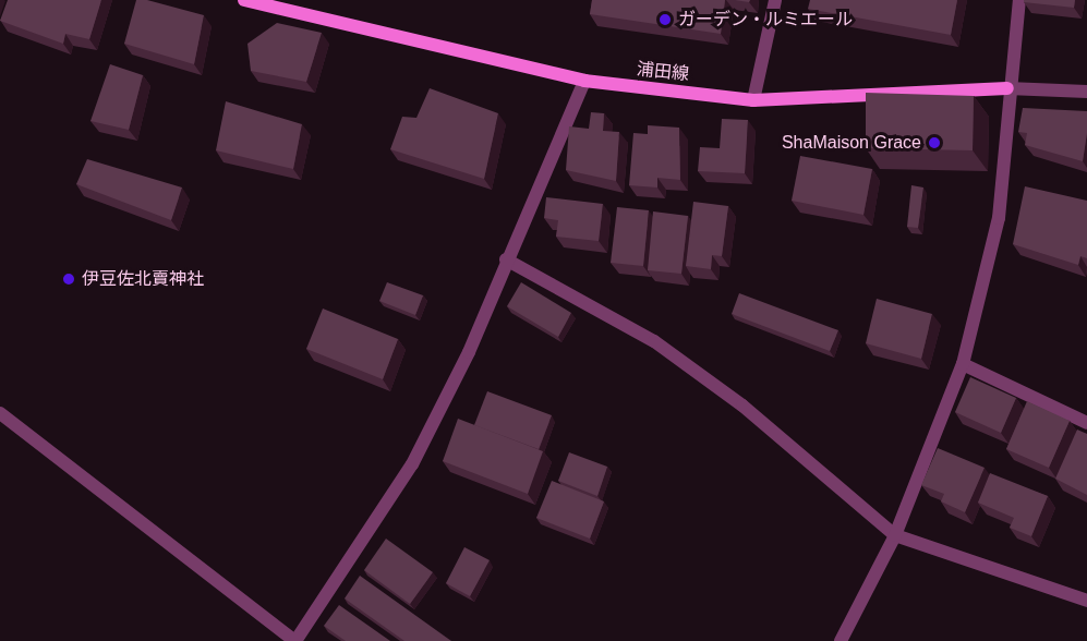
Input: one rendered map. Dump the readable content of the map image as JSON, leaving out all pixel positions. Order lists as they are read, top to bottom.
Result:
{
  "streets": {
    "street": ["浦田線"]
  },
  "places": ["ガーデン・ルミエール", "ShaMaison Grace", "伊豆佐北賣神社"]
}
